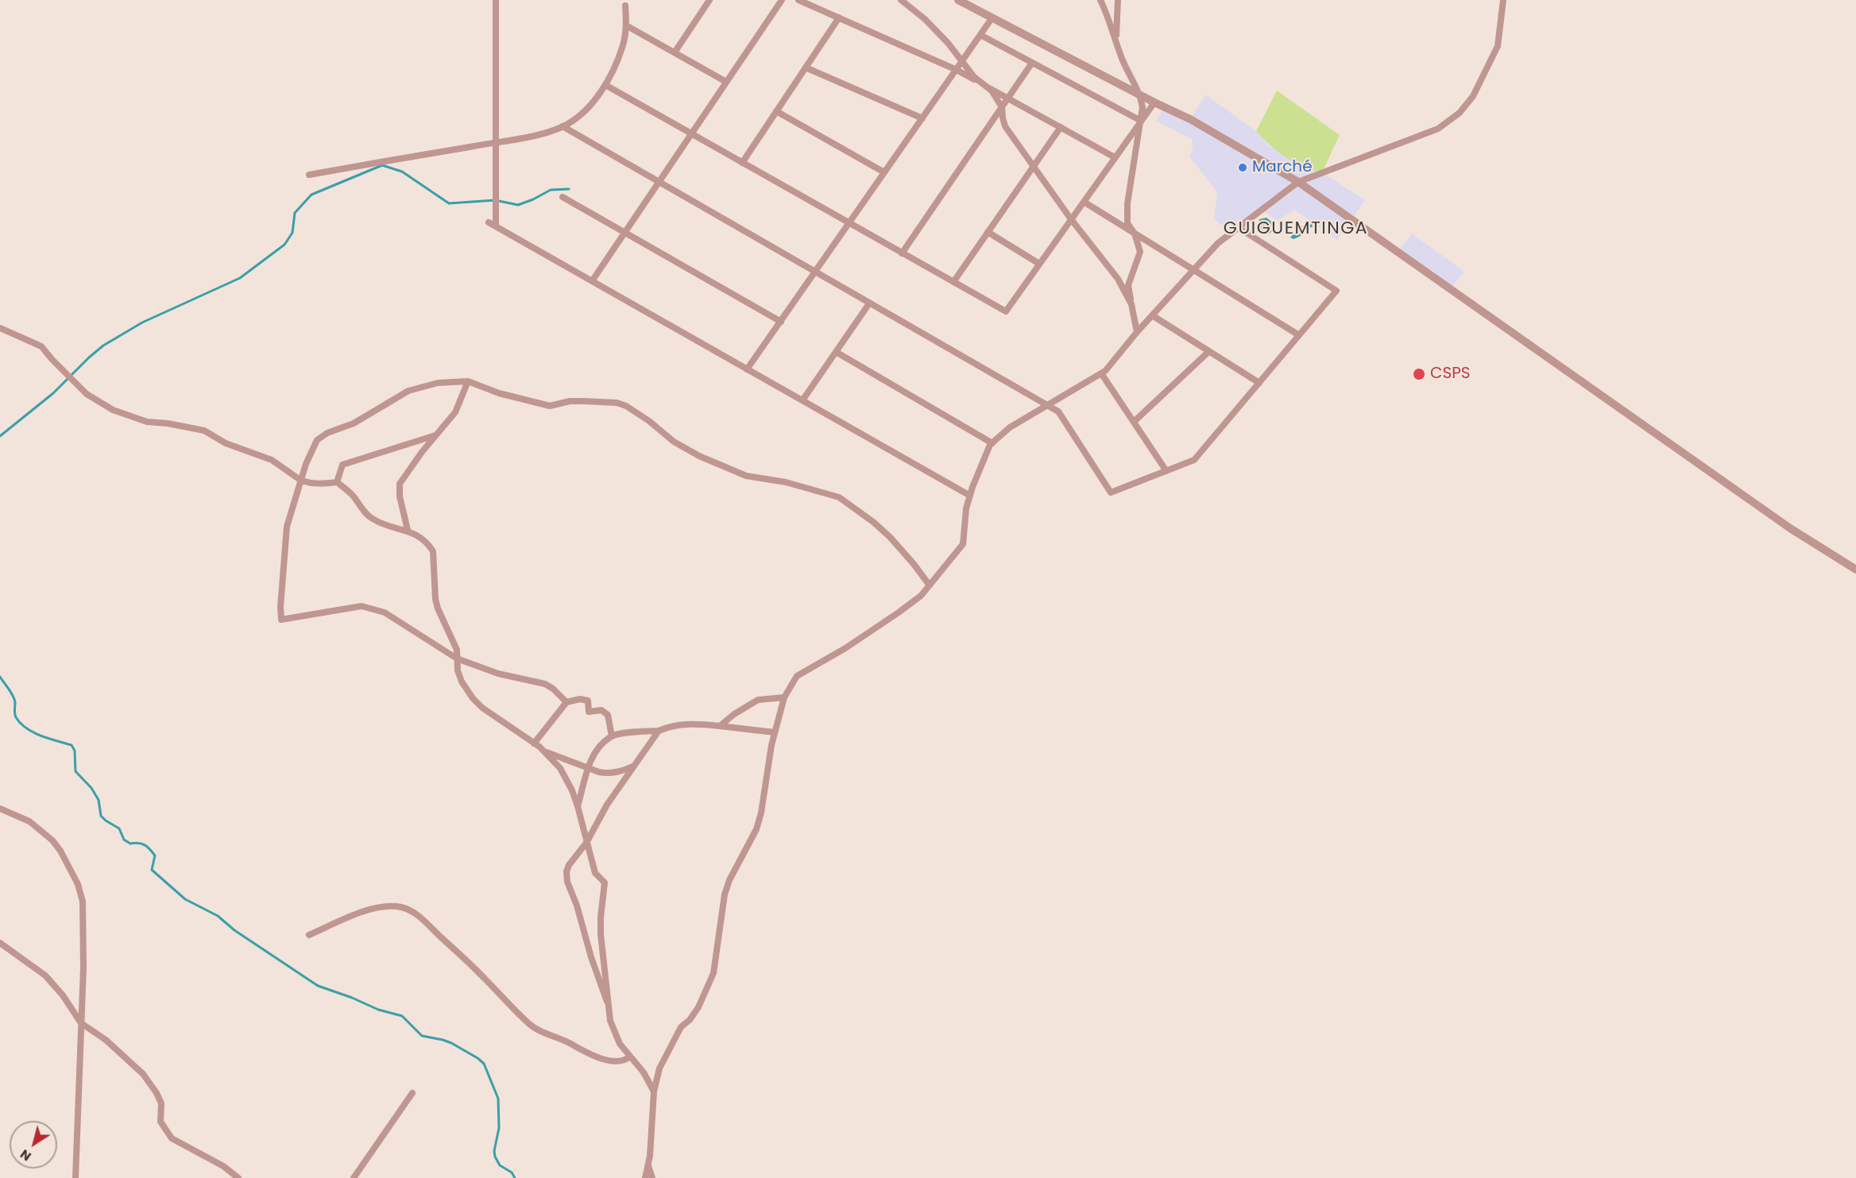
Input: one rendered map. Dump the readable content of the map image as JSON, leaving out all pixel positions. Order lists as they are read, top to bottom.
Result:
{
  "districts": ["GUIGUEMTINGA"],
  "places": ["Marché", "CSPS"],
  "north": "bottom left"
}
